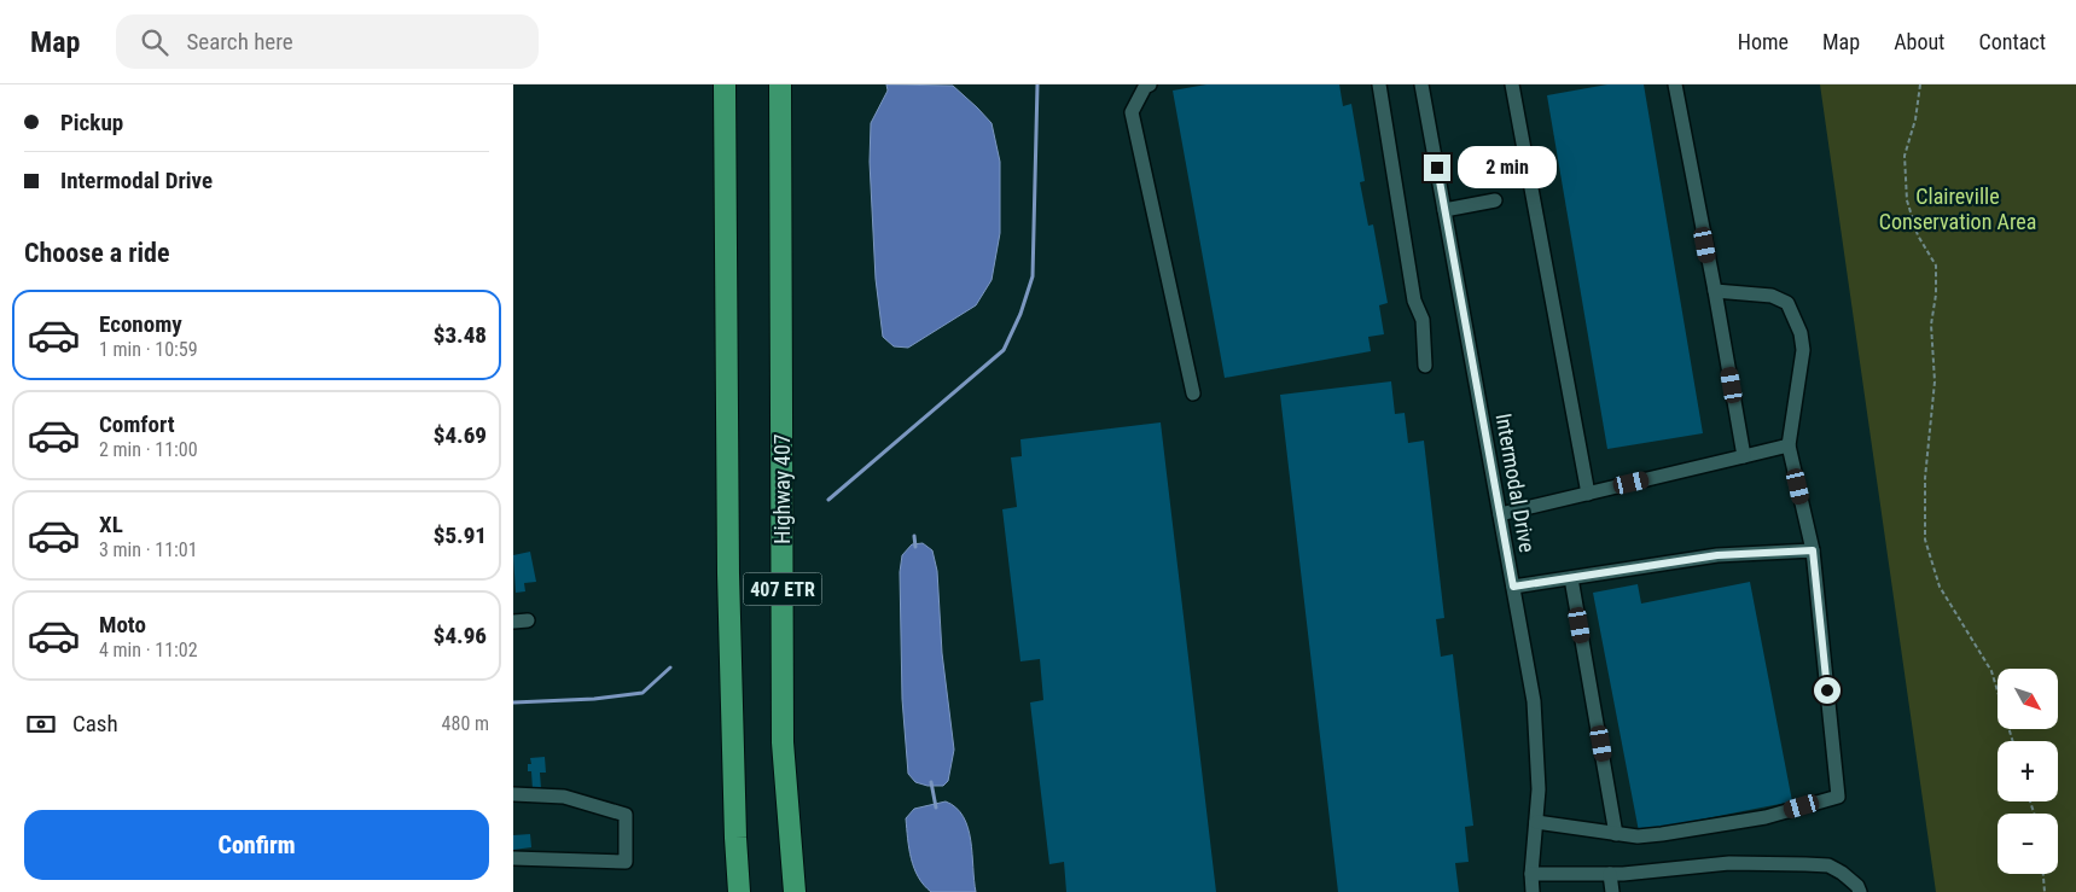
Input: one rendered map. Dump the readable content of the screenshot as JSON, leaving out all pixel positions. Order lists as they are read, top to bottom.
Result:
{
  "streets": {
    "highway": ["Highway 407", "407 ETR"],
    "street": ["Intermodal Drive"]
  },
  "parks": ["Claireville Conservation Area"],
  "north": "bottom right",
  "page": {
    "header": "Map",
    "search": "Search here",
    "nav": [
      "Home",
      "Map",
      "About",
      "Contact"
    ],
    "banner": ["Pickup", "Intermodal Drive"],
    "bubble": "2 min",
    "heading": "Choose a ride",
    "list": [
      {
        "name": "Economy",
        "note": "1 min · 10:59",
        "value": "$3.48"
      },
      {
        "name": "Comfort",
        "note": "2 min · 11:00",
        "value": "$4.69"
      },
      {
        "name": "XL",
        "note": "3 min · 11:01",
        "value": "$5.91"
      },
      {
        "name": "Moto",
        "note": "4 min · 11:02",
        "value": "$4.96"
      }
    ],
    "map_buttons": ["+", "−"],
    "pay": ["Cash", "480 m"],
    "buttons": "Confirm"
  }
}
